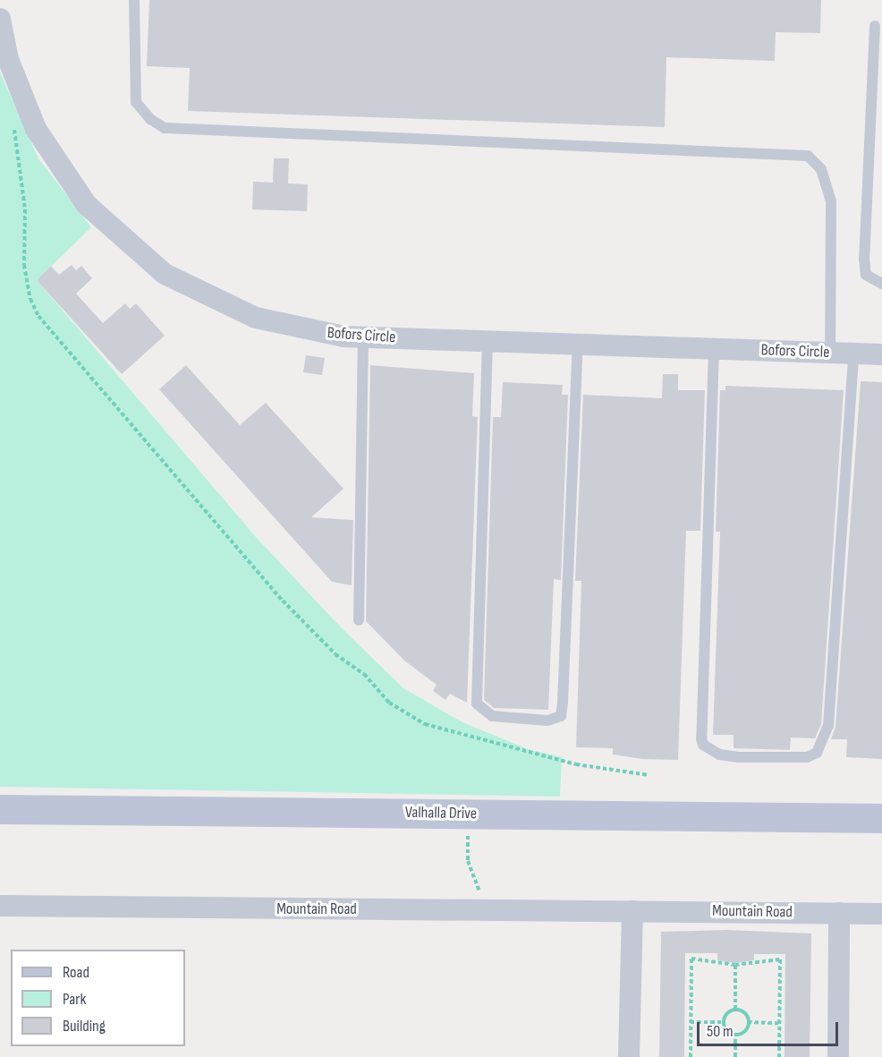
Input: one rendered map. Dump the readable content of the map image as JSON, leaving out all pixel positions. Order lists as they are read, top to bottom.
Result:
{
  "streets": {
    "main road": ["Valhalla Drive"],
    "street": ["Bofors Circle", "Mountain Road"]
  },
  "legend": ["Road", "Park", "Building"],
  "scale_bar": "50 m"
}
